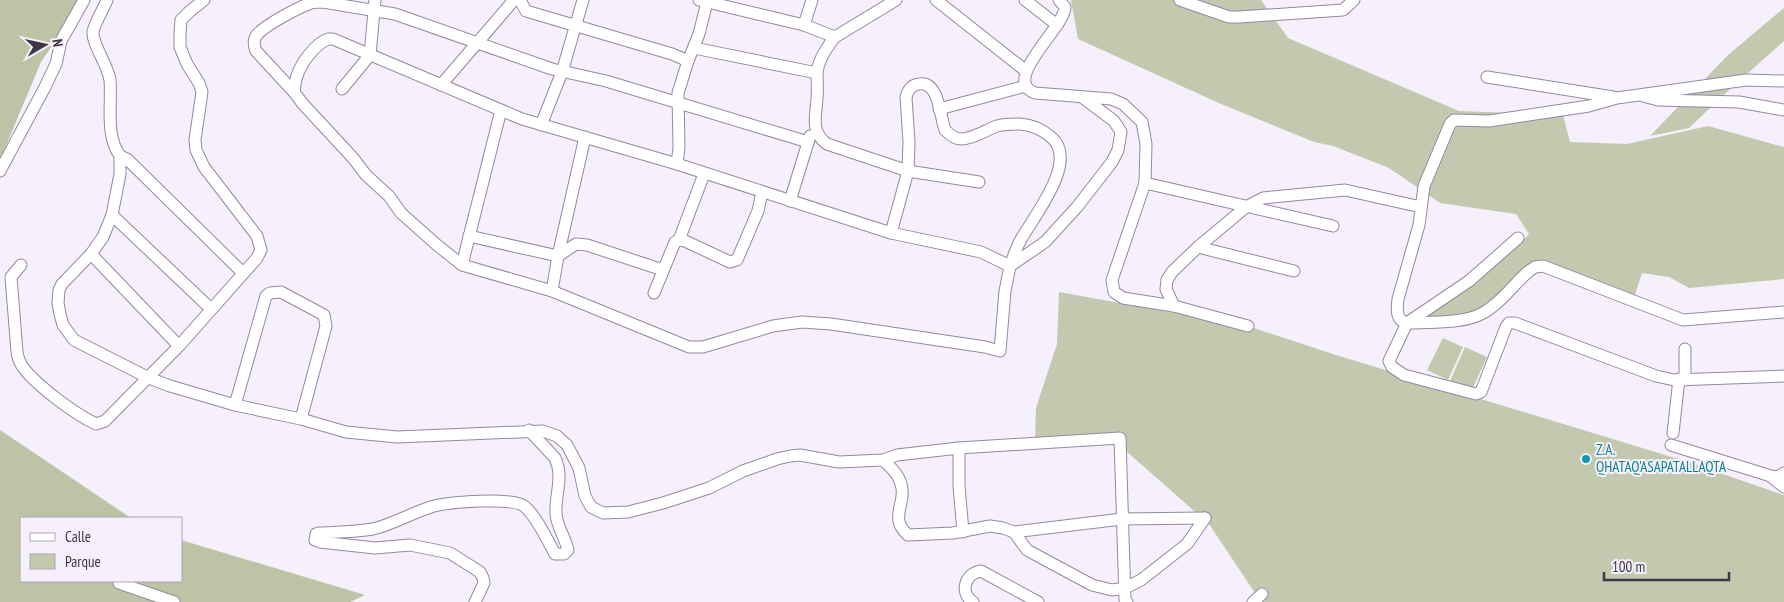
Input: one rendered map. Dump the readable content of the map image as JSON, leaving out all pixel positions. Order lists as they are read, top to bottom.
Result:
{
  "places": ["Z.A. QHATAQ'ASAPATALLAQTA"],
  "legend": ["Calle", "Parque"],
  "scale_bar": "100 m",
  "north": "right"
}
